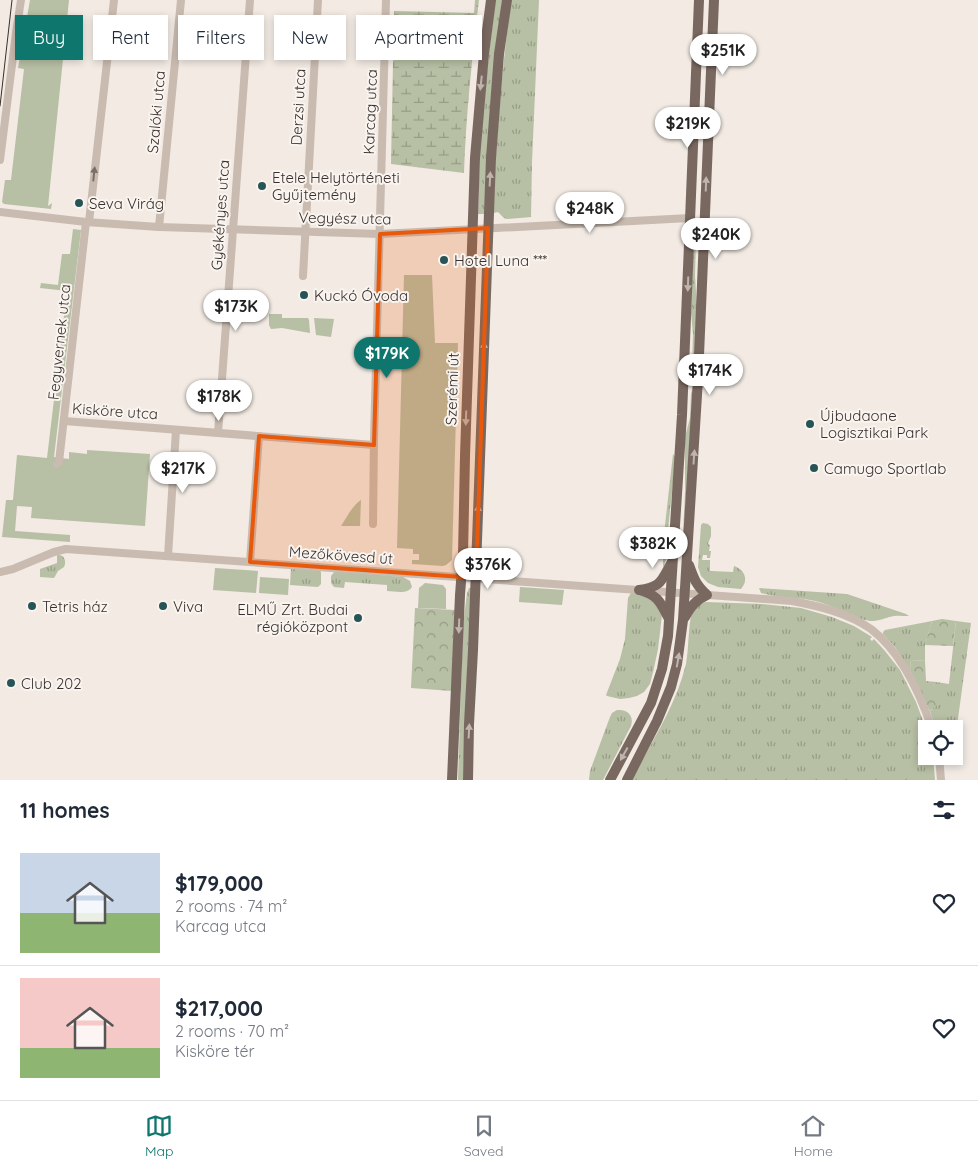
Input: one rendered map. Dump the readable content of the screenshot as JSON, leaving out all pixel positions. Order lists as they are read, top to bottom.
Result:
{
  "streets": {
    "main road": ["Szerémi út"],
    "street": [
      "Derzsi utca",
      "Szalóki utca",
      "Karcag utca",
      "Gyékényes utca",
      "Vegyész utca",
      "Fegyvernek utca",
      "Kisköre utca",
      "Mezőkövesd út"
    ]
  },
  "crossings": [
    ["Derzsi utca", "Vegyész utca"],
    ["Szalóki utca", "Vegyész utca"],
    ["Karcag utca", "Vegyész utca"],
    ["Karcag utca", "Kisköre utca"],
    ["Gyékényes utca", "Vegyész utca"],
    ["Gyékényes utca", "Kisköre utca"],
    ["Vegyész utca", "Fegyvernek utca"],
    ["Vegyész utca", "Szerémi út"],
    ["Fegyvernek utca", "Kisköre utca"],
    ["Szerémi út", "Mezőkövesd út"]
  ],
  "one_way": ["Fegyvernek utca"],
  "places": [
    "Etele Helytörténeti Gyűjtemény",
    "Seva Virág",
    "Hotel Luna ***",
    "Kuckó Óvoda",
    "Újbudaone Logisztikai Park",
    "Camugo Sportlab",
    "Tetris ház",
    "Viva",
    "ELMŰ Zrt. Budai régióközpont",
    "Club 202"
  ],
  "page": {
    "chip": [
      "Buy",
      "Rent",
      "Filters",
      "New",
      "Apartment"
    ],
    "price": [
      "$251K",
      "$219K",
      "$248K",
      "$240K",
      "$173K",
      "$179K",
      "$174K",
      "$178K",
      "$217K",
      "$382K",
      "$376K"
    ],
    "heading": "11 homes",
    "list": [
      {
        "name": "$179,000",
        "note": "2 rooms · 74 m² · Karcag utca"
      },
      {
        "name": "$217,000",
        "note": "2 rooms · 70 m² · Kisköre tér"
      }
    ],
    "tabs": ["Map", "Saved", "Home"]
  }
}
